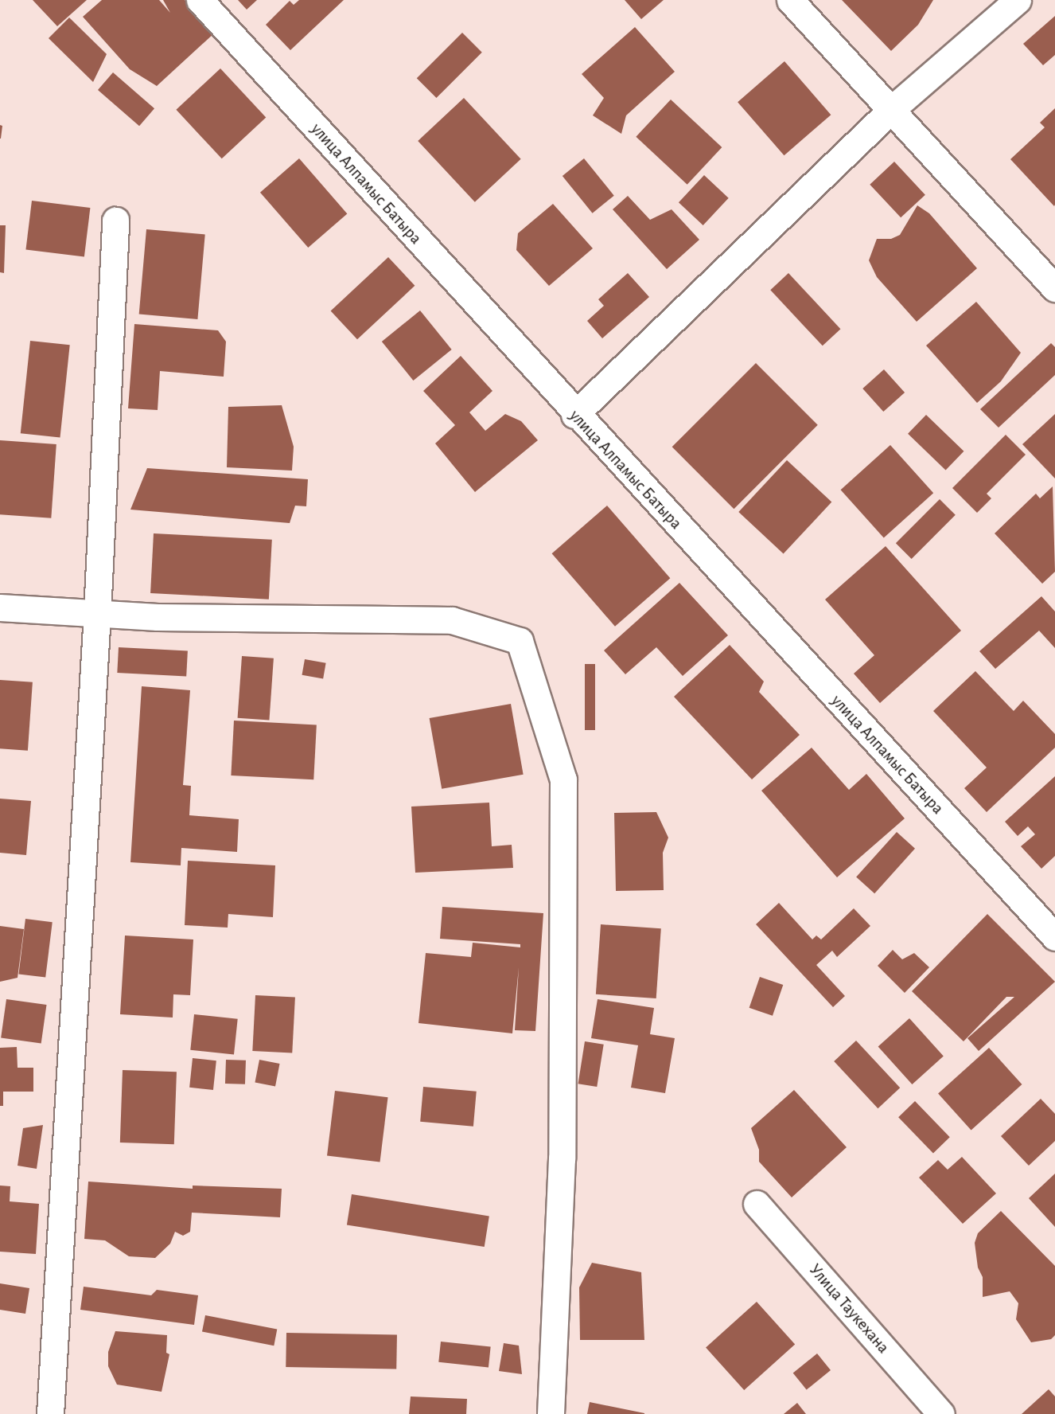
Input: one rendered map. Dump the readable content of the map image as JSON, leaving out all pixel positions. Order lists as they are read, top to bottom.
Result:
{
  "streets": {
    "street": ["улица Алпамыс Батыра", "Улица Таукехана"]
  }
}
